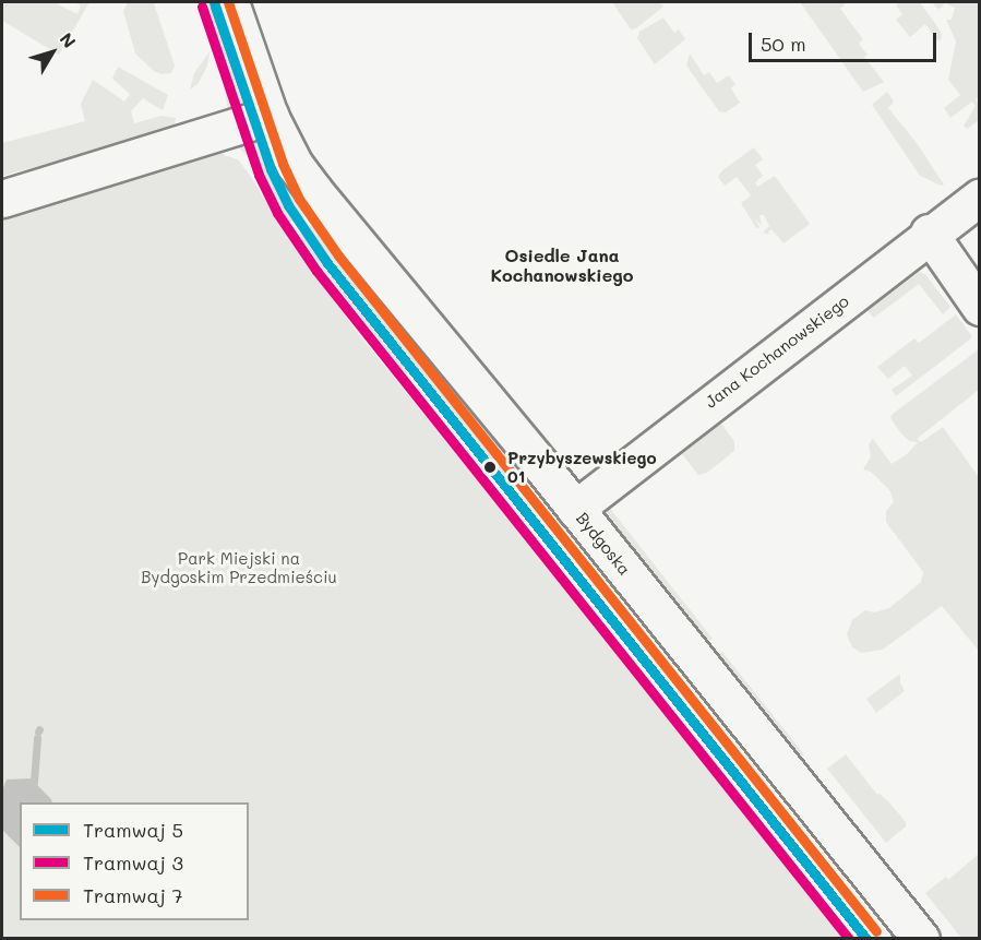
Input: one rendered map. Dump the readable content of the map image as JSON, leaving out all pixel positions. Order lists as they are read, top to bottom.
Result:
{
  "streets": {
    "street": ["Jana Kochanowskiego", "Bydgoska"]
  },
  "crossings": [
    ["Jana Kochanowskiego", "Bydgoska"]
  ],
  "districts": ["Osiedle Jana Kochanowskiego"],
  "parks": ["Park Miejski na Bydgoskim Przedmieściu"],
  "places": ["Przybyszewskiego 01"],
  "lines": ["tram line 5", "tram line 7", "tram line 3"],
  "legend": ["Tramwaj 5", "Tramwaj 3", "Tramwaj 7"],
  "scale_bar": "50 m",
  "north": "top right"
}
